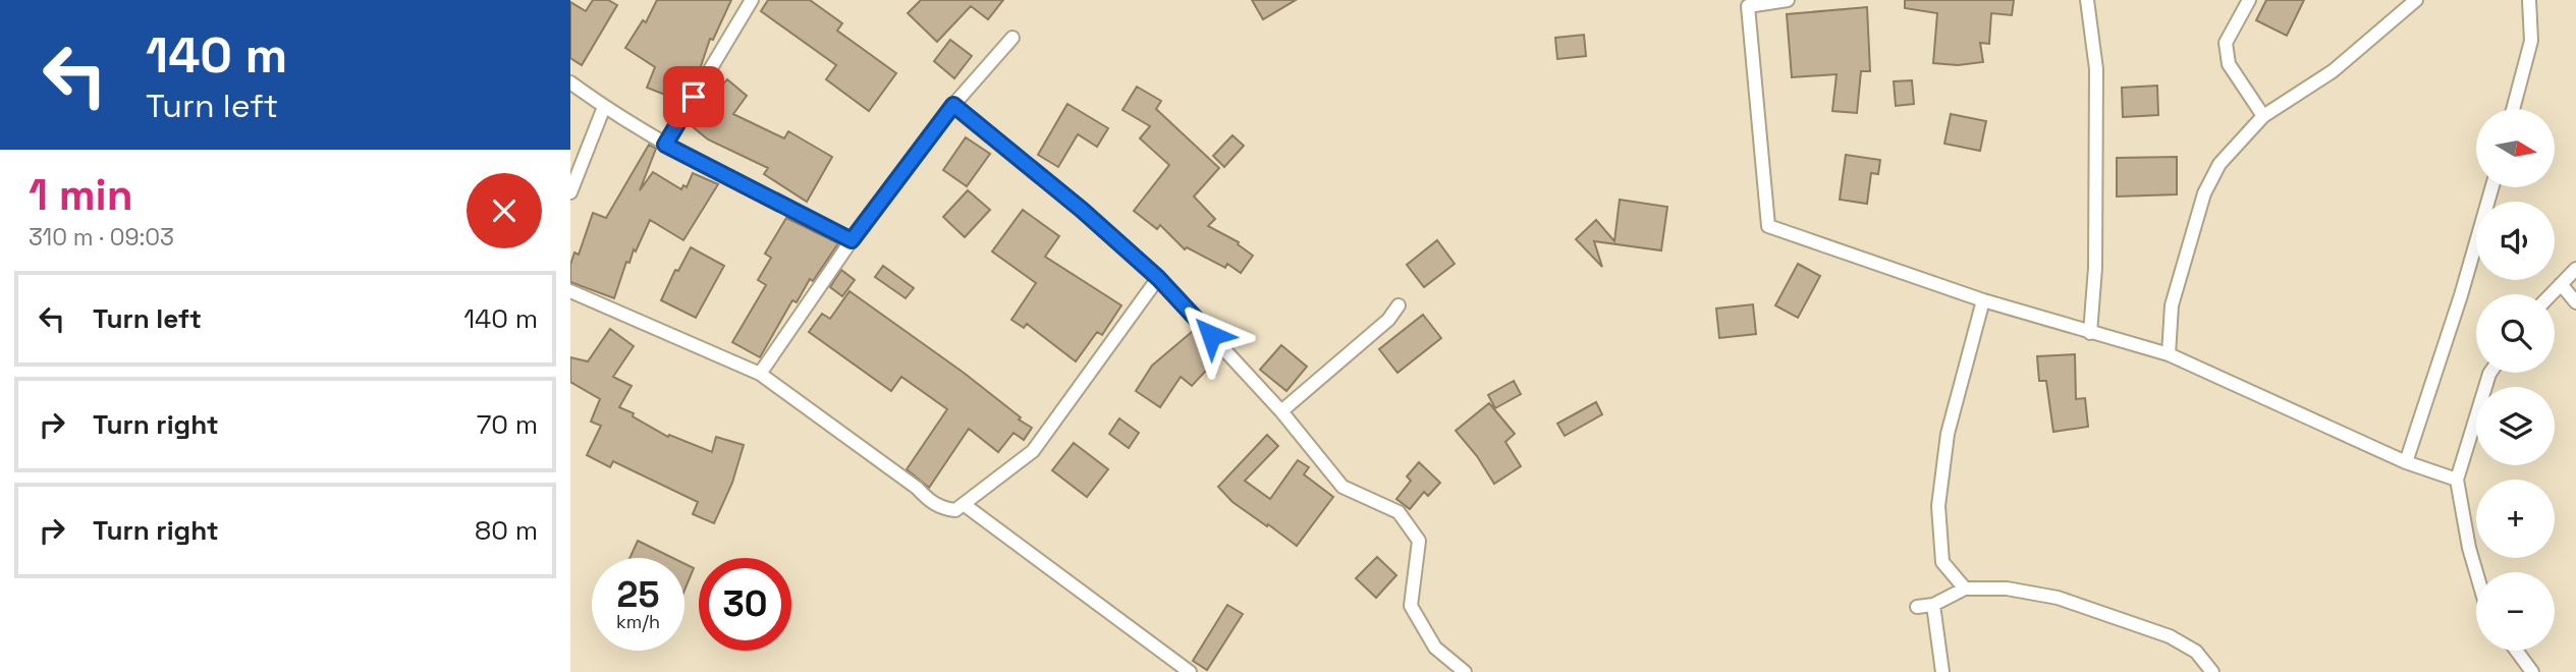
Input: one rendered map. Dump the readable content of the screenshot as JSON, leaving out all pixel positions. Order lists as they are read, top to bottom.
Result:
{
  "north": "right",
  "page": {
    "turn": ["140 m", "Turn left"],
    "map_buttons": ["+", "−"],
    "heading": ["1 min", "310 m · 09:03"],
    "list": [
      {
        "name": "Turn left",
        "value": "140 m"
      },
      {
        "name": "Turn right",
        "value": "70 m"
      },
      {
        "name": "Turn right",
        "value": "80 m"
      }
    ],
    "speed": "25 km/h",
    "limit": "30"
  }
}
